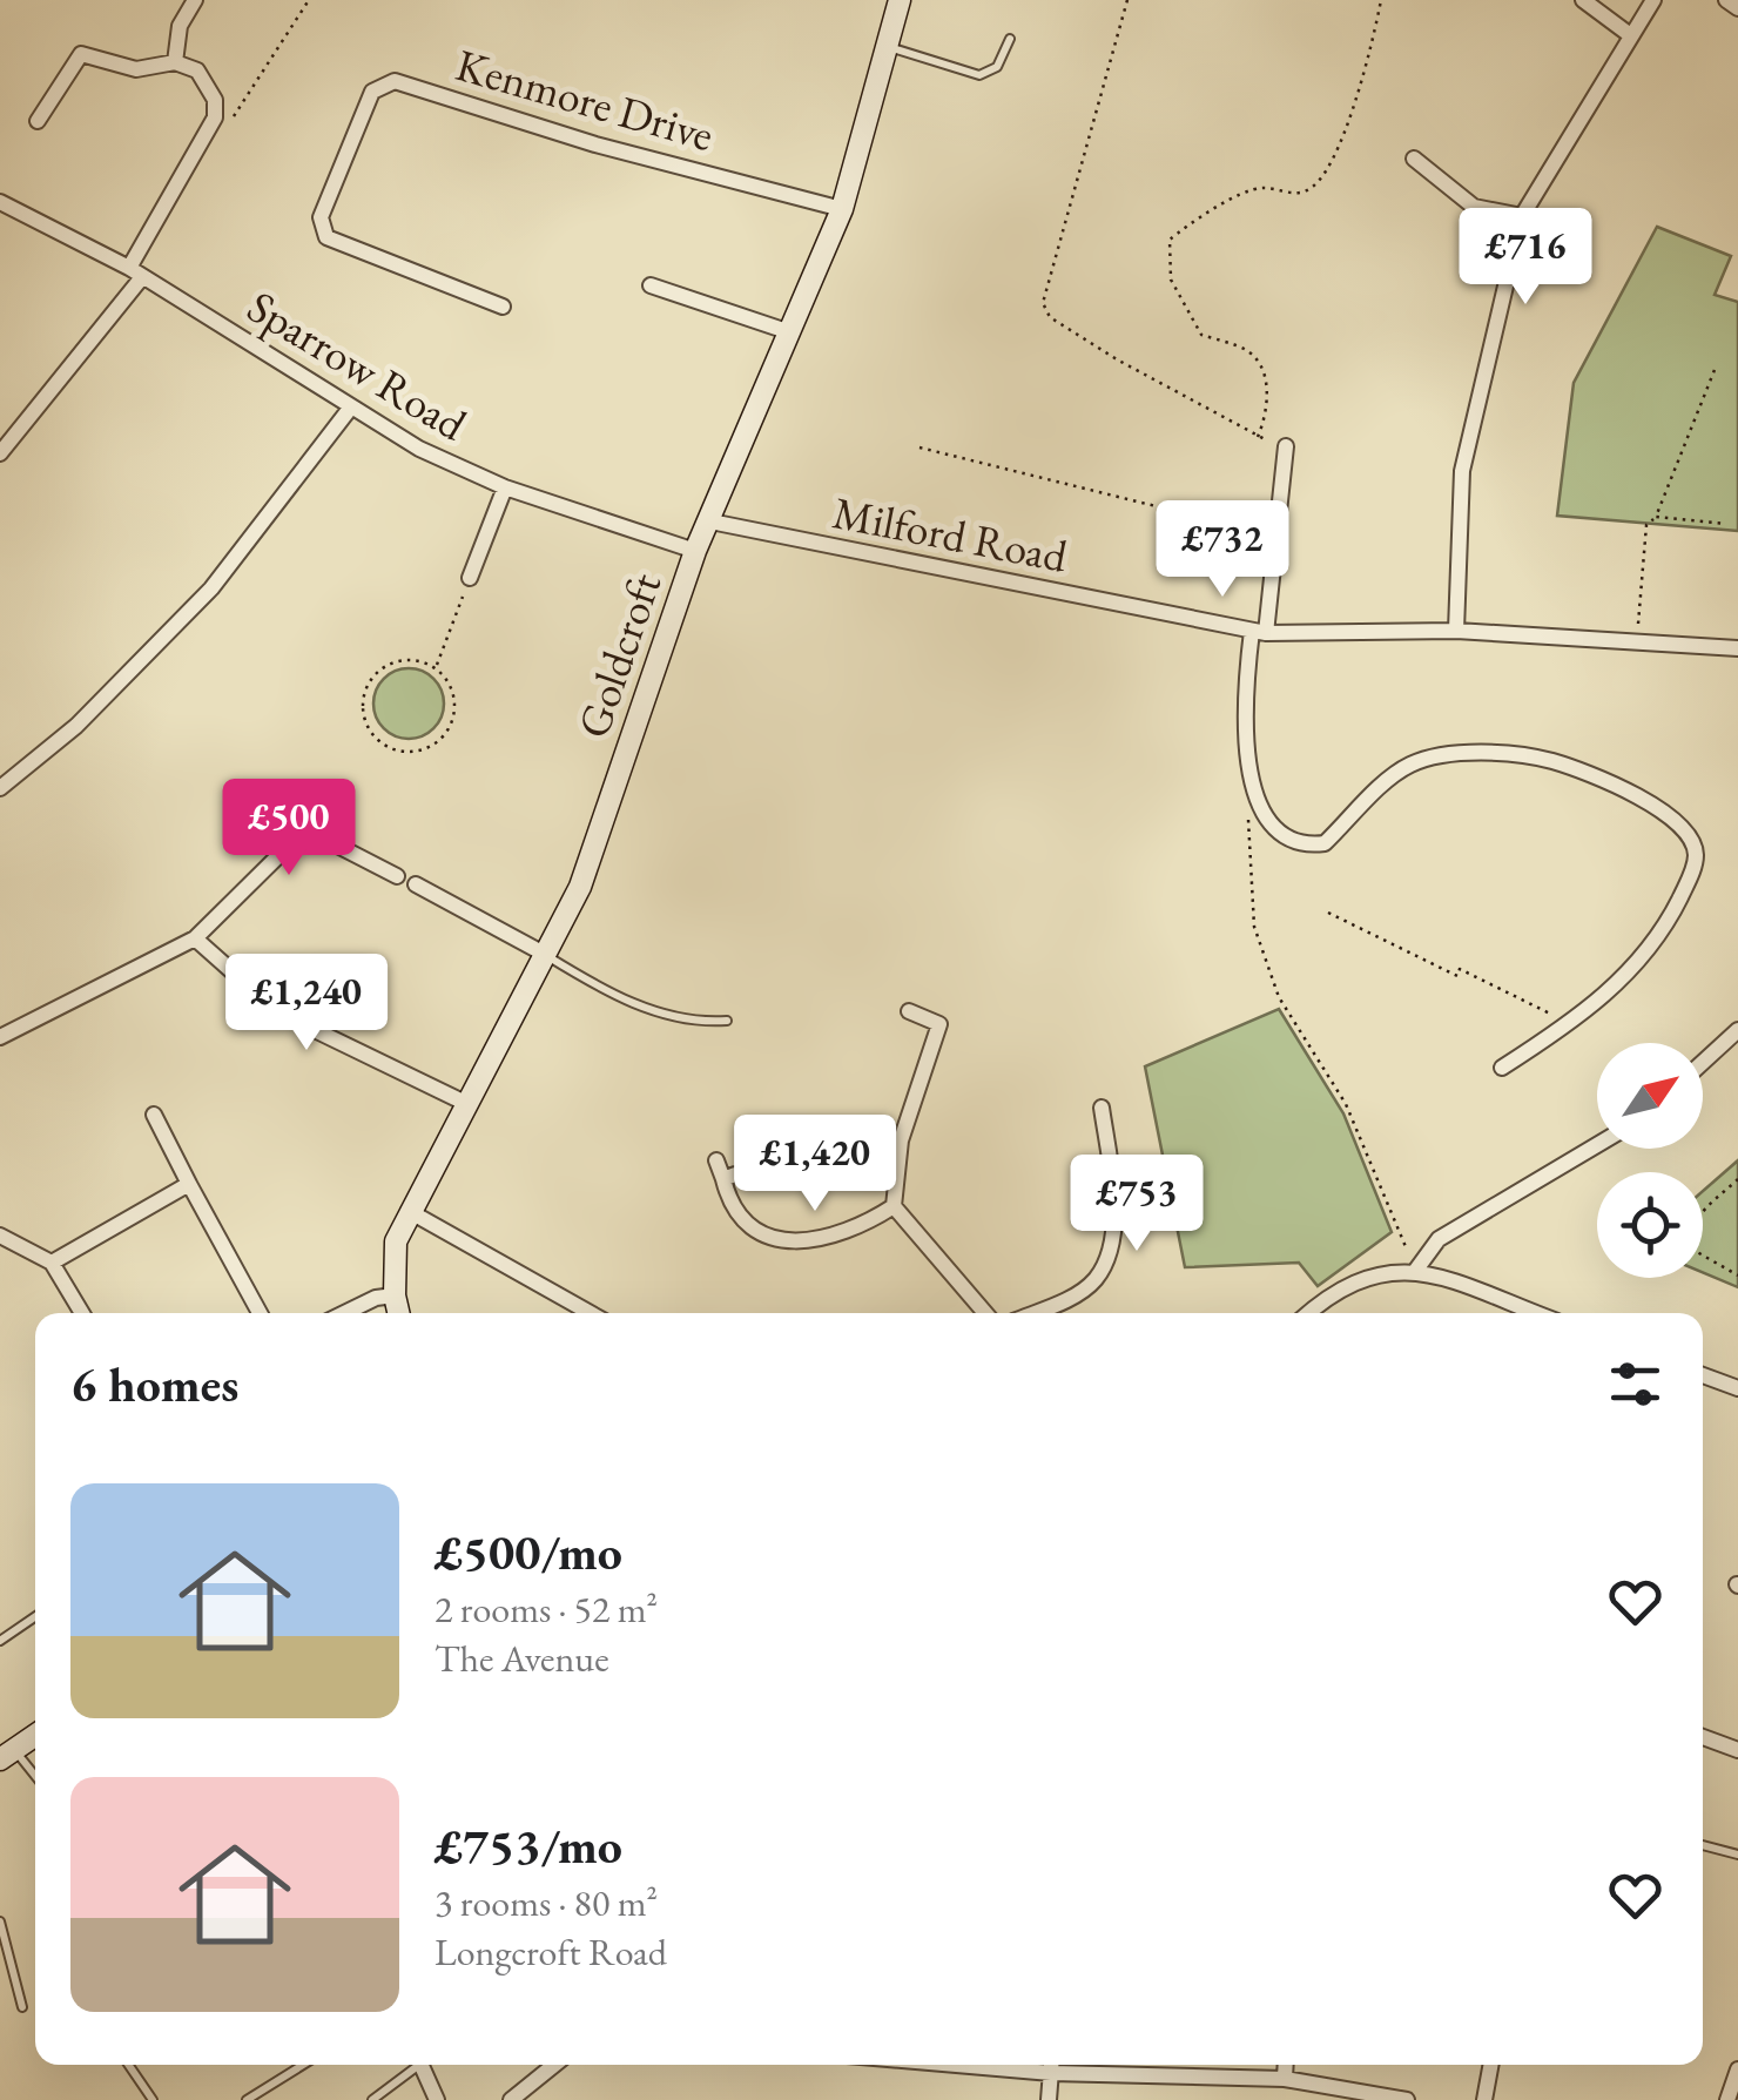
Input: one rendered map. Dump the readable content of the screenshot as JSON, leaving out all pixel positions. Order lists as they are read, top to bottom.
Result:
{
  "streets": {
    "street": [
      "Kenmore Drive",
      "Sparrow Road",
      "Milford Road",
      "Goldcroft"
    ]
  },
  "crossings": [
    ["Kenmore Drive", "Goldcroft"],
    ["Sparrow Road", "Goldcroft"],
    ["Milford Road", "Goldcroft"]
  ],
  "north": "top right",
  "page": {
    "price": [
      "£716",
      "£732",
      "£500",
      "£1,240",
      "£1,420",
      "£753"
    ],
    "heading": "6 homes",
    "list": [
      {
        "name": "£500/mo",
        "note": "2 rooms · 52 m² · The Avenue"
      },
      {
        "name": "£753/mo",
        "note": "3 rooms · 80 m² · Longcroft Road"
      }
    ]
  }
}
